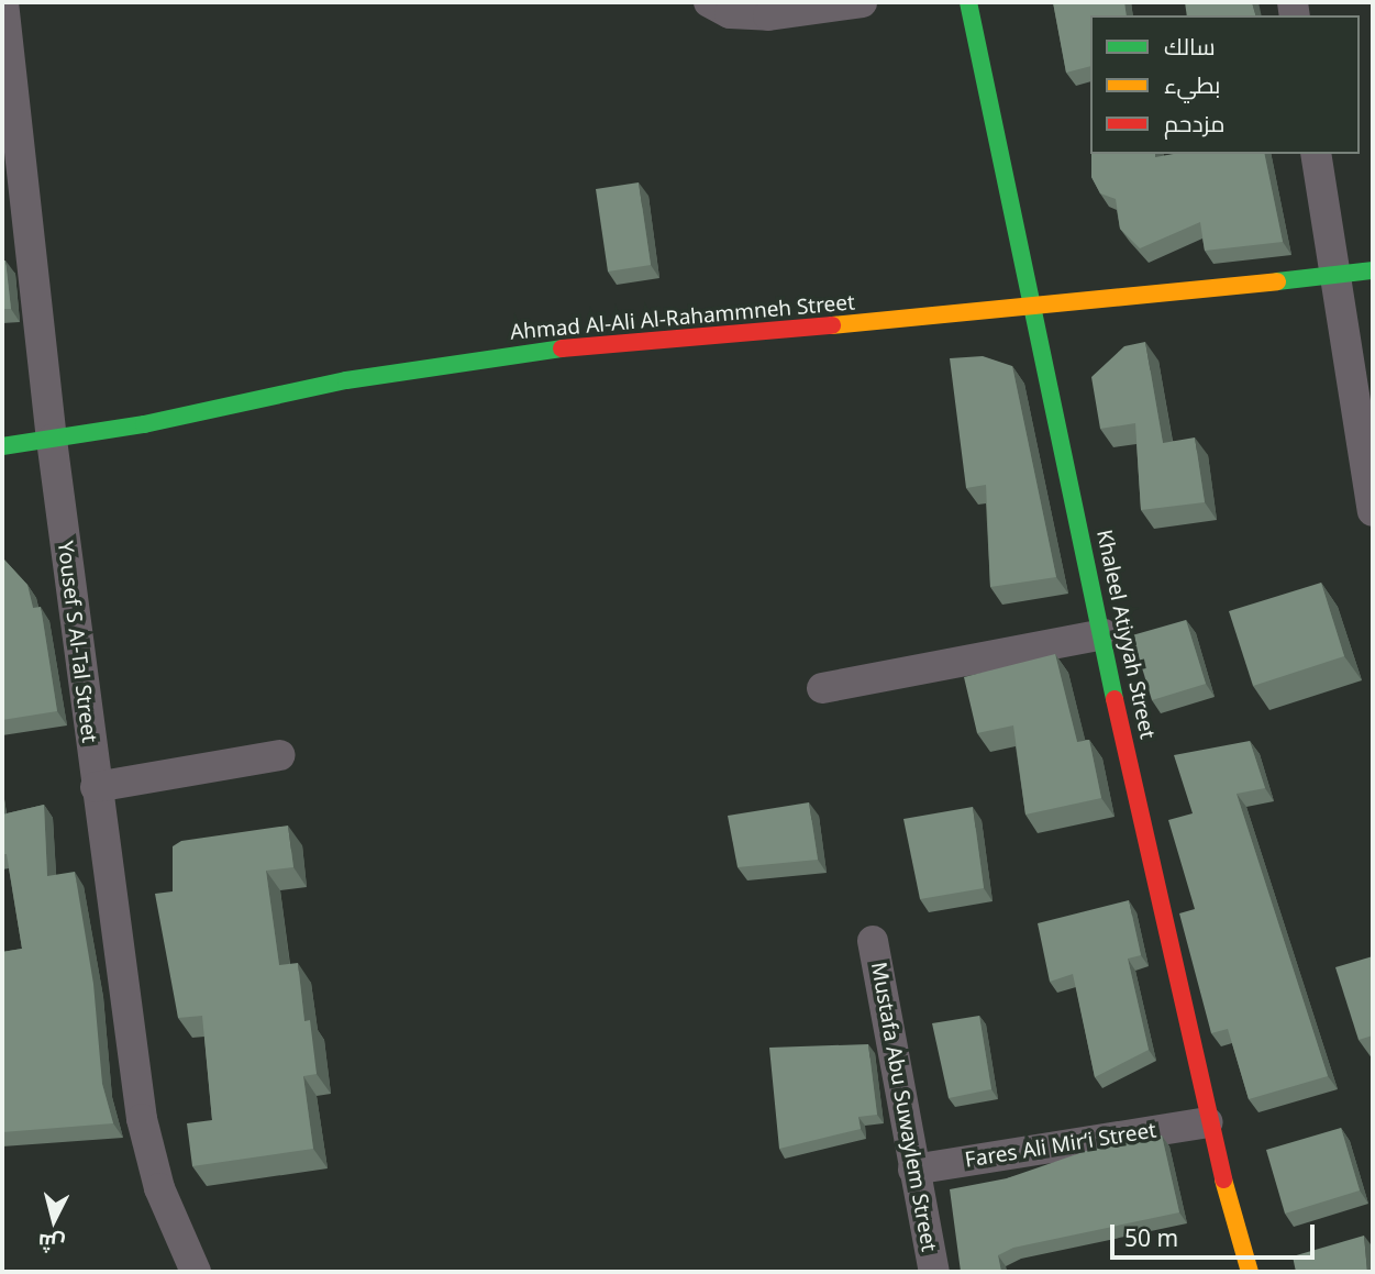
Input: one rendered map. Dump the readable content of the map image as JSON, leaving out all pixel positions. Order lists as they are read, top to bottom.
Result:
{
  "streets": {
    "street": [
      "Ahmad Al-Ali Al-Rahammneh Street",
      "Khaleel Atiyyah Street",
      "Yousef S Al-Tal Street",
      "Mustafa Abu Suwaylem Street",
      "Fares Ali Mir‘i Street"
    ]
  },
  "crossings": [
    ["Ahmad Al-Ali Al-Rahammneh Street", "Khaleel Atiyyah Street"],
    ["Ahmad Al-Ali Al-Rahammneh Street", "Yousef S Al-Tal Street"],
    ["Khaleel Atiyyah Street", "Fares Ali Mir‘i Street"],
    ["Mustafa Abu Suwaylem Street", "Fares Ali Mir‘i Street"]
  ],
  "legend": ["سالك", "بطيء", "مزدحم"],
  "scale_bar": "50 m",
  "north": "bottom"
}
